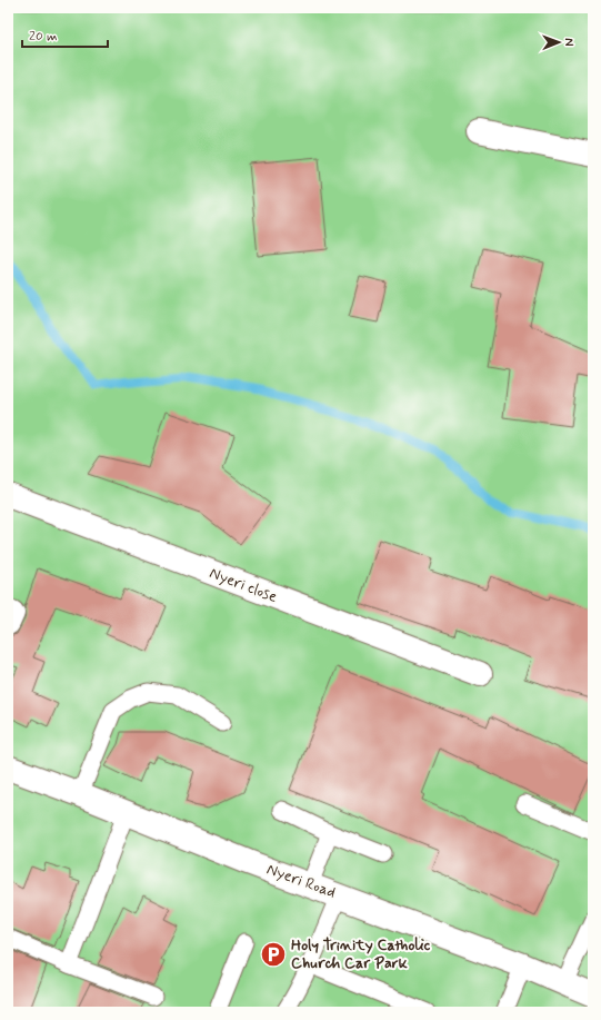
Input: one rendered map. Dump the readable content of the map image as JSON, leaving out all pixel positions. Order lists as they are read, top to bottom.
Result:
{
  "streets": {
    "street": ["Nyeri close", "Nyeri Road"]
  },
  "places": {
    "parking": ["Holy Trinity Catholic Church Car Park"]
  },
  "scale_bar": "20 m",
  "north": "right"
}
